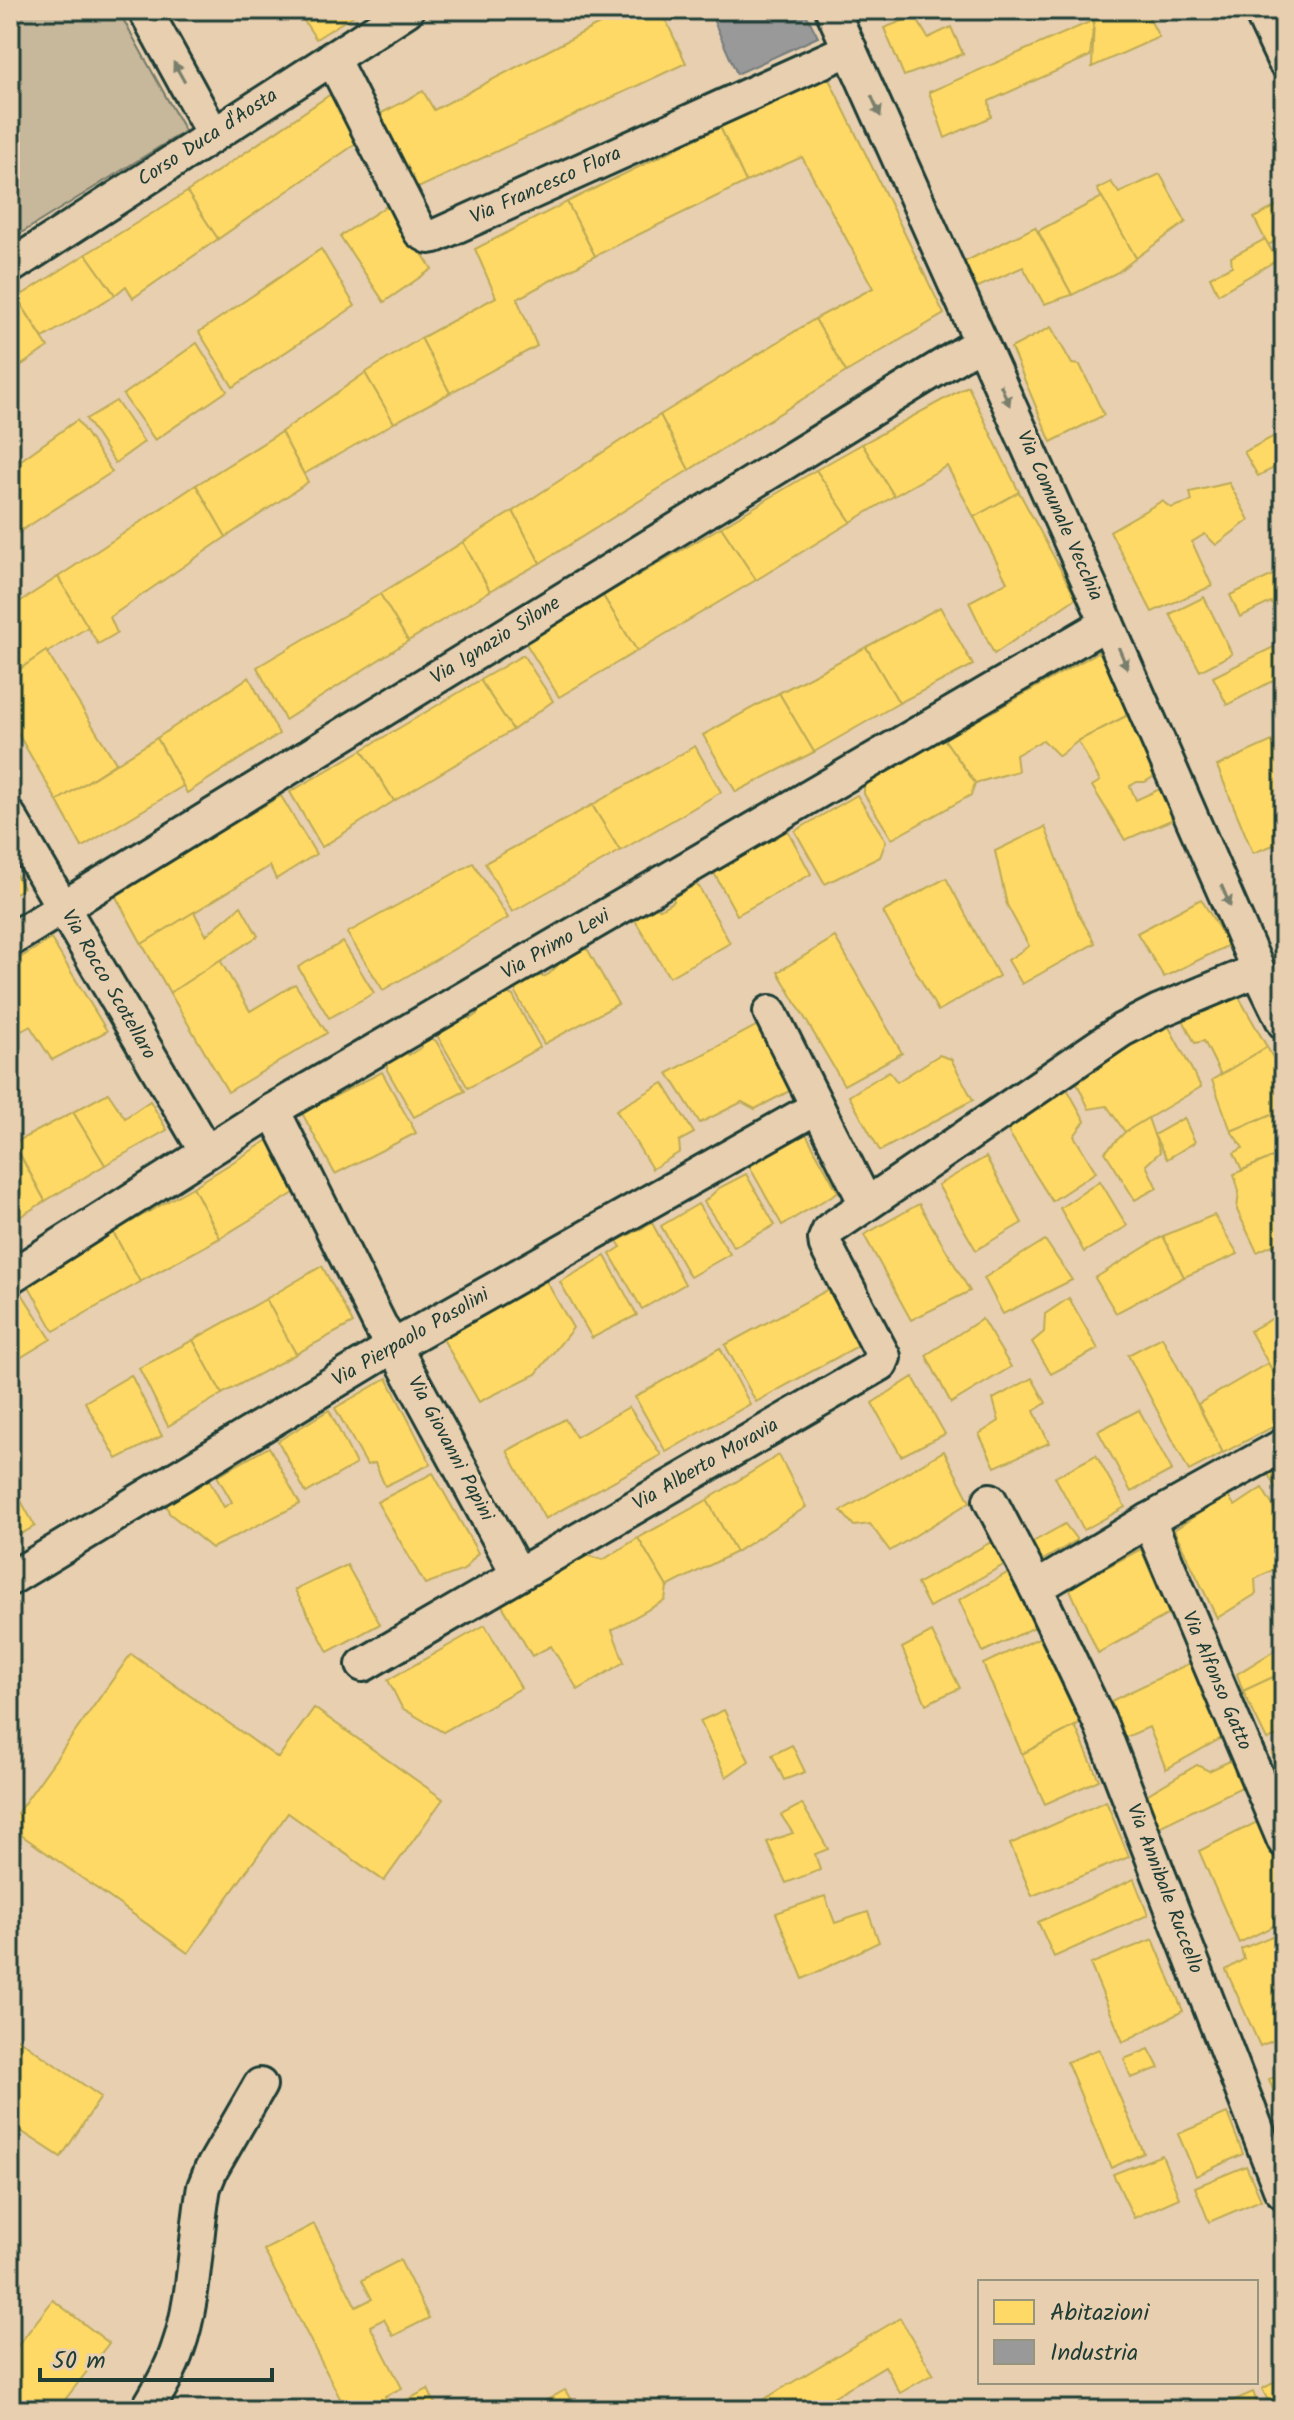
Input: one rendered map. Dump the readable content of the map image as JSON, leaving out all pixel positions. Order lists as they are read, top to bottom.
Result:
{
  "streets": {
    "street": [
      "Corso Duca d'Aosta",
      "Via Francesco Flora",
      "Via Comunale Vecchia",
      "Via Ignazio Silone",
      "Via Primo Levi",
      "Via Rocco Scotellaro",
      "Via Pierpaolo Pasolini",
      "Via Giovanni Papini",
      "Via Alberto Moravia",
      "Via Alfonso Gatto",
      "Via Annibale Ruccello"
    ]
  },
  "crossings": [
    ["Corso Duca d'Aosta", "Via Francesco Flora"],
    ["Via Francesco Flora", "Via Comunale Vecchia"],
    ["Via Comunale Vecchia", "Via Ignazio Silone"],
    ["Via Comunale Vecchia", "Via Primo Levi"],
    ["Via Comunale Vecchia", "Via Alberto Moravia"],
    ["Via Ignazio Silone", "Via Rocco Scotellaro"],
    ["Via Primo Levi", "Via Rocco Scotellaro"],
    ["Via Primo Levi", "Via Giovanni Papini"],
    ["Via Pierpaolo Pasolini", "Via Giovanni Papini"],
    ["Via Giovanni Papini", "Via Alberto Moravia"]
  ],
  "one_way": ["Via Comunale Vecchia"],
  "legend": ["Abitazioni", "Industria"],
  "scale_bar": "50 m"
}
